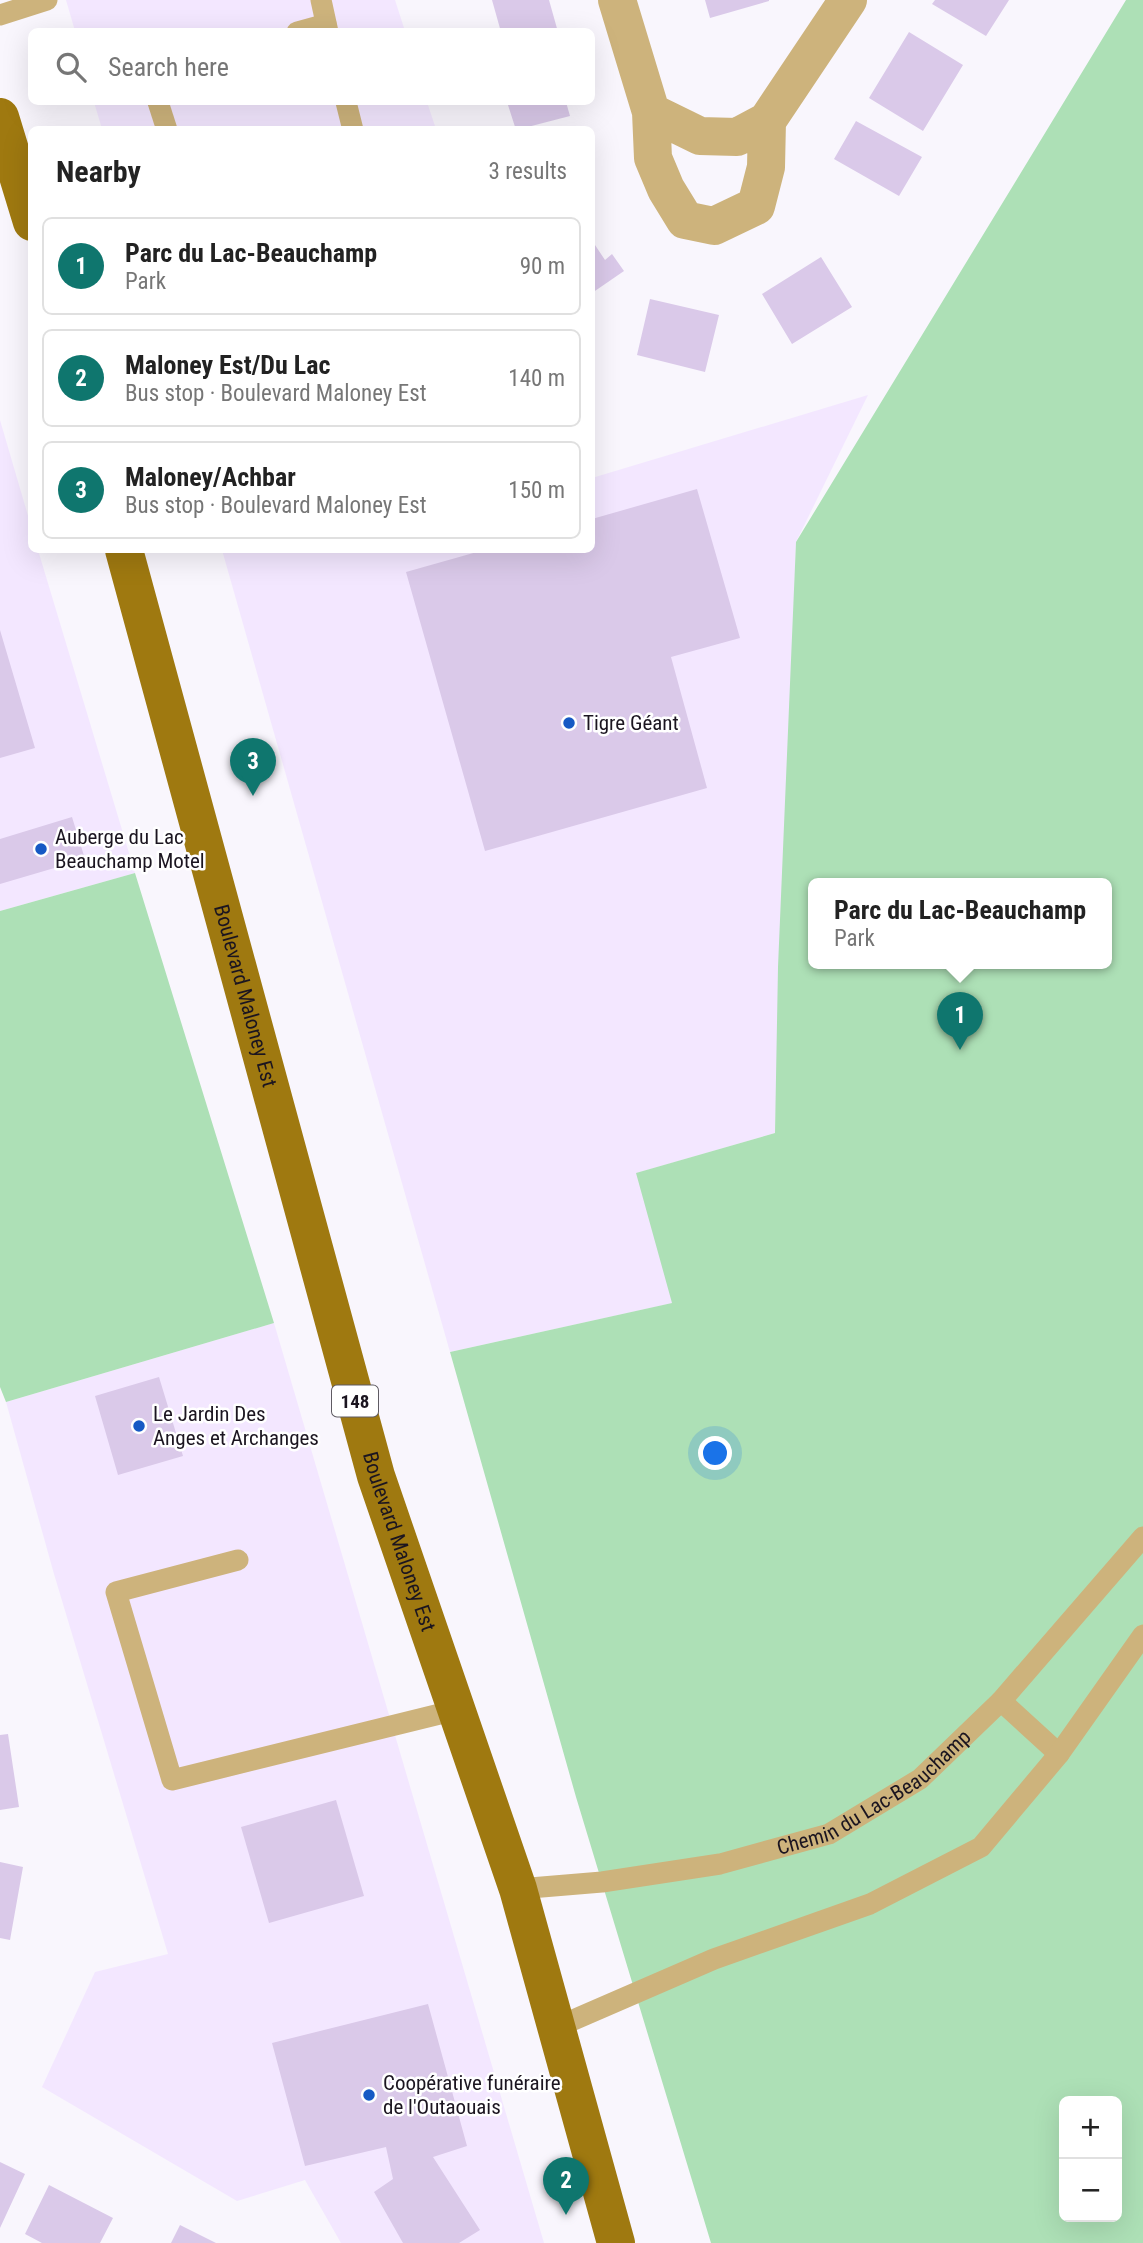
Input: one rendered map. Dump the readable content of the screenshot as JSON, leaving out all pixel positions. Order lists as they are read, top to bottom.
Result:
{
  "streets": {
    "main road": ["Boulevard Maloney Est", "148"],
    "lane": ["Chemin du Lac-Beauchamp"]
  },
  "crossings": [
    ["Boulevard Maloney Est", "Chemin du Lac-Beauchamp"]
  ],
  "places": [
    "Tigre Géant",
    "Auberge du Lac Beauchamp Motel",
    "Le Jardin Des Anges et Archanges",
    "Coopérative funéraire de l'Outaouais"
  ],
  "page": {
    "search": "Search here",
    "heading": ["Nearby", "3 results"],
    "list": [
      {
        "mark": "1",
        "name": "Parc du Lac-Beauchamp",
        "note": "Park",
        "value": "90 m"
      },
      {
        "mark": "2",
        "name": "Maloney Est/Du Lac",
        "note": "Bus stop · Boulevard Maloney Est",
        "value": "140 m"
      },
      {
        "mark": "3",
        "name": "Maloney/Achbar",
        "note": "Bus stop · Boulevard Maloney Est",
        "value": "150 m"
      }
    ],
    "pins": ["3", "1", "2"],
    "popup": ["Parc du Lac-Beauchamp", "Park"],
    "map_buttons": ["+", "−"]
  }
}
